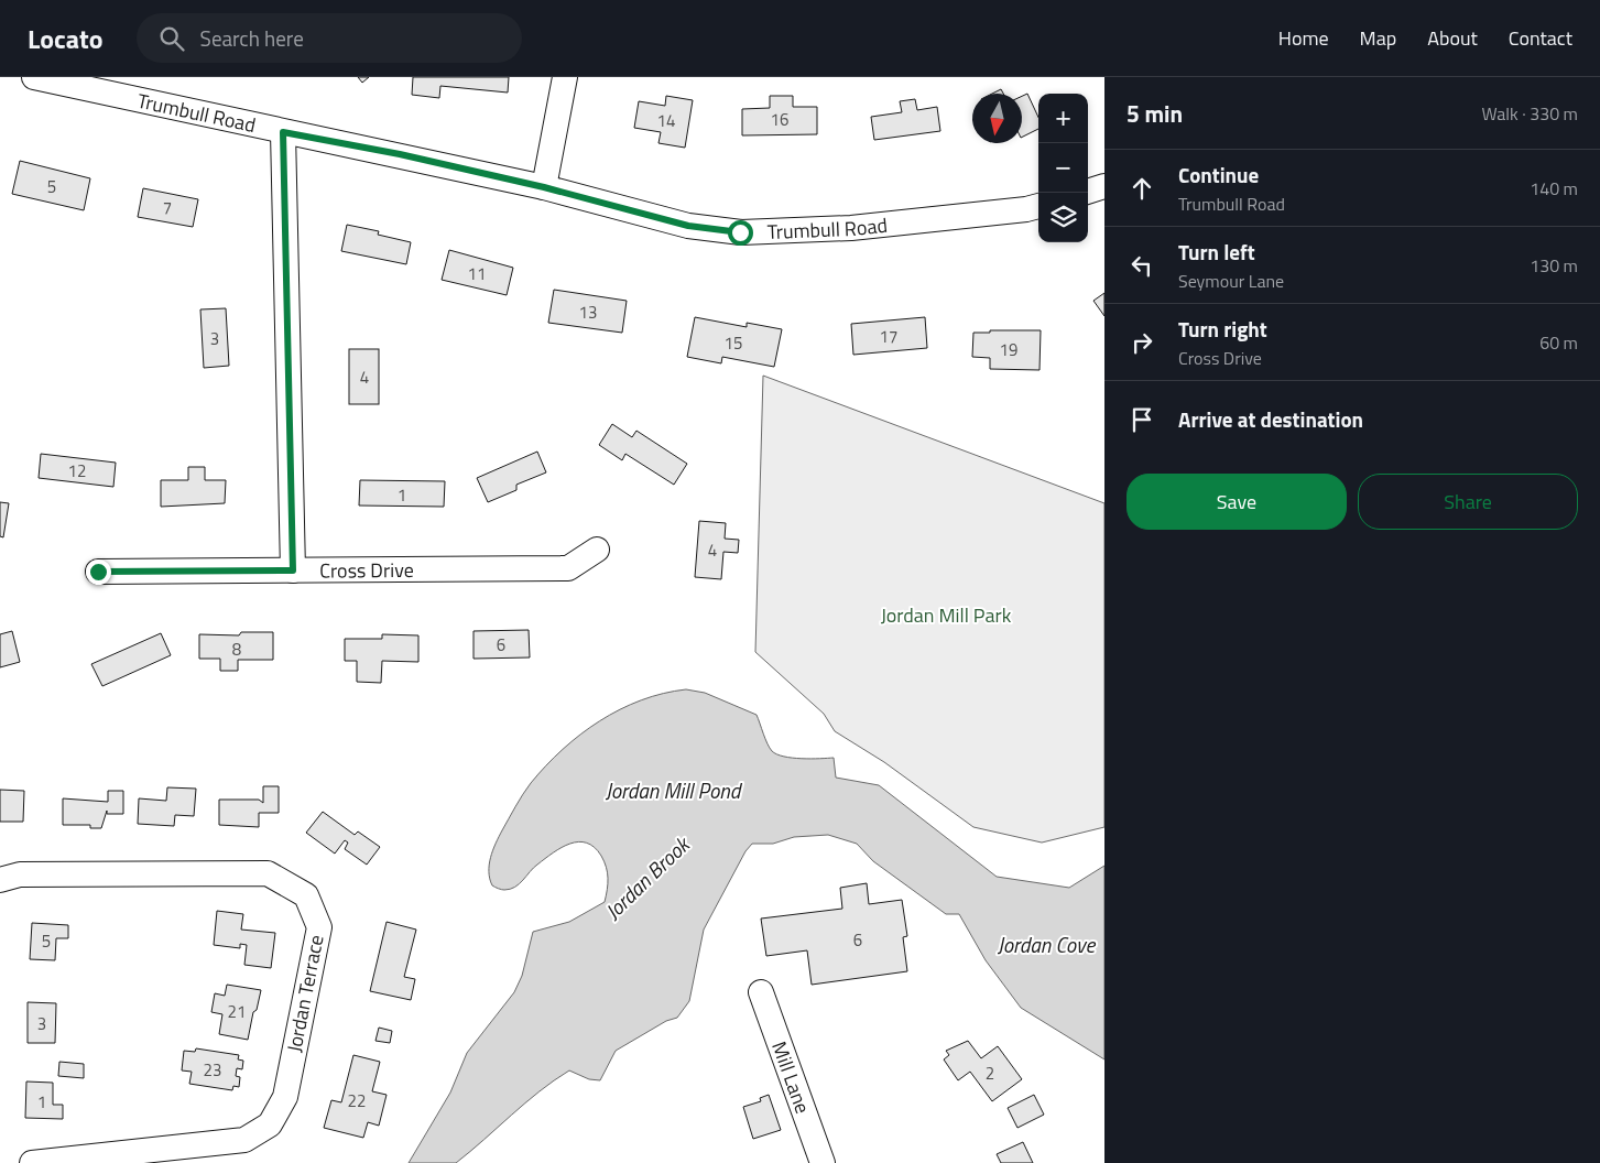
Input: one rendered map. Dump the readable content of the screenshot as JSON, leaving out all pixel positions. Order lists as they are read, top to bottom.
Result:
{
  "streets": {
    "street": [
      "Trumbull Road",
      "Cross Drive",
      "Jordan Terrace",
      "Mill Lane"
    ]
  },
  "water": ["Jordan Mill Pond", "Jordan Brook", "Jordan Cove"],
  "parks": ["Jordan Mill Park"],
  "house_numbers": [
    "16",
    "14",
    "5",
    "7",
    "11",
    "13",
    "17",
    "3",
    "15",
    "19",
    "4",
    "12",
    "1",
    "4",
    "6",
    "8",
    "6",
    "5",
    "21",
    "3",
    "23",
    "2",
    "22",
    "1"
  ],
  "north": "bottom",
  "page": {
    "header": "Locato",
    "search": "Search here",
    "nav": [
      "Home",
      "Map",
      "About",
      "Contact"
    ],
    "heading": ["5 min", "Walk · 330 m"],
    "map_buttons": ["+", "−"],
    "list": [
      ["Continue", "Trumbull Road", "140 m"],
      ["Turn left", "Seymour Lane", "130 m"],
      ["Turn right", "Cross Drive", "60 m"],
      "Arrive at destination"
    ],
    "buttons": ["Save", "Share"]
  }
}
